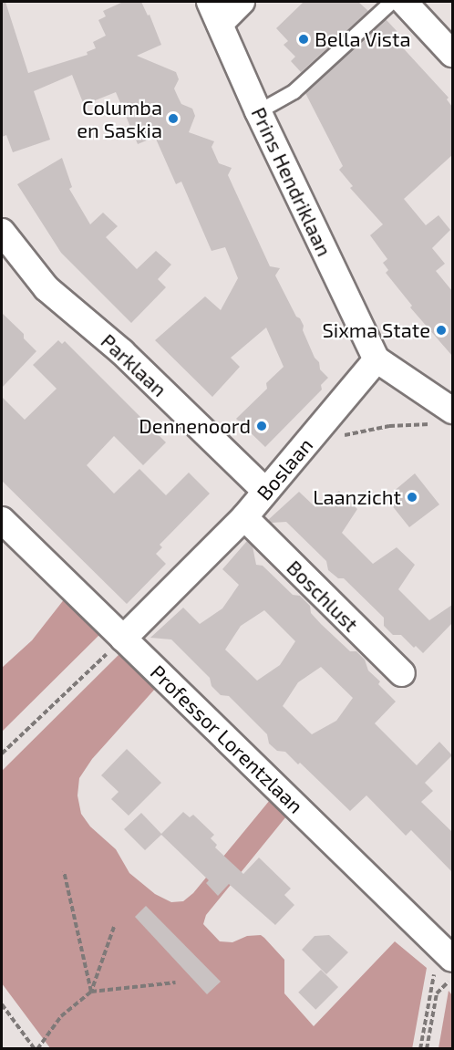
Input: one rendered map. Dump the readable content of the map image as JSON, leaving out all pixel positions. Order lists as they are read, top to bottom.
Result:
{
  "streets": {
    "street": [
      "Prins Hendriklaan",
      "Parklaan",
      "Boslaan",
      "Boschlust",
      "Professor Lorentzlaan"
    ]
  },
  "crossings": [
    ["Prins Hendriklaan", "Boslaan"],
    ["Parklaan", "Boslaan"],
    ["Boslaan", "Boschlust"],
    ["Boslaan", "Professor Lorentzlaan"]
  ],
  "places": [
    "Bella Vista",
    "Columba en Saskia",
    "Sixma State",
    "Dennenoord",
    "Laanzicht"
  ]
}
